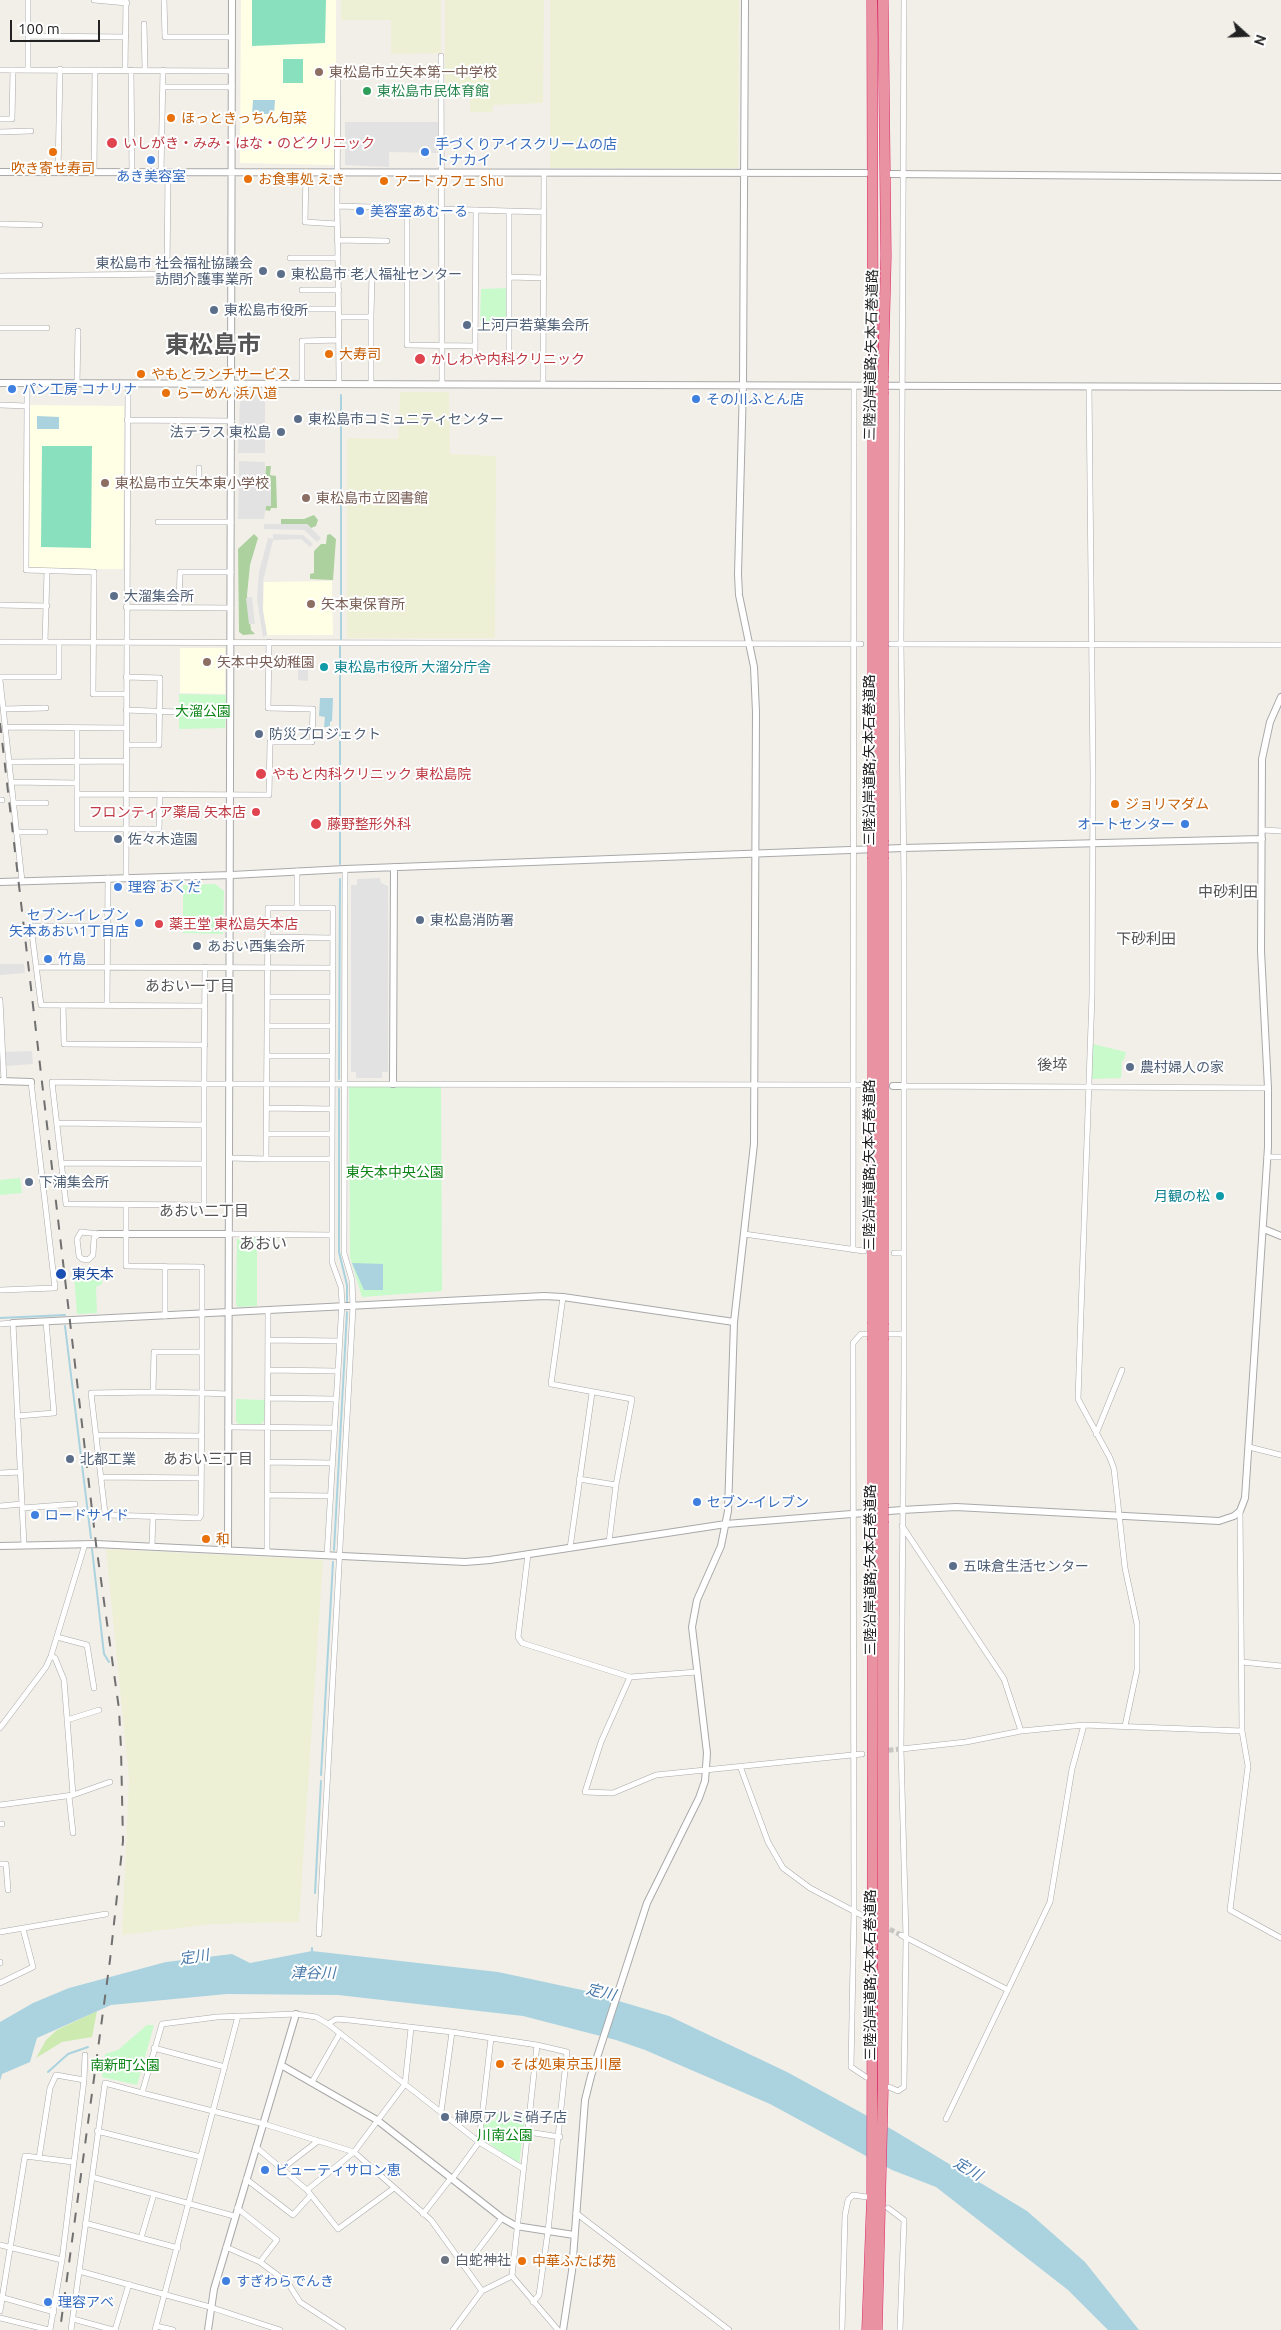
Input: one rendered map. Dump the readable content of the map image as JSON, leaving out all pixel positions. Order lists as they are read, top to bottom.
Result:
{
  "streets": {
    "highway": ["三陸沿岸道路;矢本石巻道路"]
  },
  "districts": [
    "東松島市",
    "中砂利田",
    "下砂利田",
    "あおい一丁目",
    "後埣",
    "あおい二丁目",
    "あおい",
    "あおい三丁目"
  ],
  "water": ["定川", "津谷川"],
  "parks": [
    "大溜公園",
    "東矢本中央公園",
    "南新町公園",
    "川南公園"
  ],
  "places": [
    "東松島市立矢本第一中学校",
    "東松島市民体育館",
    "ほっときっちん旬菜",
    "いしがき・みみ・はな・のどクリニック",
    "吹き寄せ寿司",
    "手づくりアイスクリームの店 トナカイ",
    "あき美容室",
    "お食事処 えき",
    "アートカフェ Shu",
    "美容室あむーる",
    "東松島市 社会福祉協議会 訪問介護事業所",
    "東松島市 老人福祉センター",
    "東松島市役所",
    "上河戸若葉集会所",
    "大寿司",
    "かしわや内科クリニック",
    "やもとランチサービス",
    "パン工房 コナリナ",
    "らーめん 浜八道",
    "その川ふとん店",
    "東松島市コミュニティセンター",
    "法テラス 東松島",
    "東松島市立矢本東小学校",
    "東松島市立図書館",
    "大溜集会所",
    "矢本東保育所",
    "矢本中央幼稚園",
    "東松島市役所 大溜分庁舎",
    "防災プロジェクト",
    "やもと内科クリニック 東松島院",
    "ジョリマダム",
    "フロンティア薬局 矢本店",
    "藤野整形外科",
    "オートセンター",
    "佐々木造園",
    "理容 おくだ",
    "東松島消防署",
    "セブン-イレブン 矢本あおい1丁目店",
    "薬王堂 東松島矢本店",
    "あおい西集会所",
    "竹島",
    "農村婦人の家",
    "下浦集会所",
    "月観の松",
    "東矢本",
    "北都工業",
    "セブン-イレブン",
    "ロードサイド",
    "和",
    "五味倉生活センター",
    "そば処東京玉川屋",
    "榊原アルミ硝子店",
    "ビューティサロン恵",
    "白蛇神社",
    "中華ふたば苑",
    "すぎわらでんき",
    "理容アベ"
  ],
  "scale_bar": "100 m",
  "north": "right"
}
